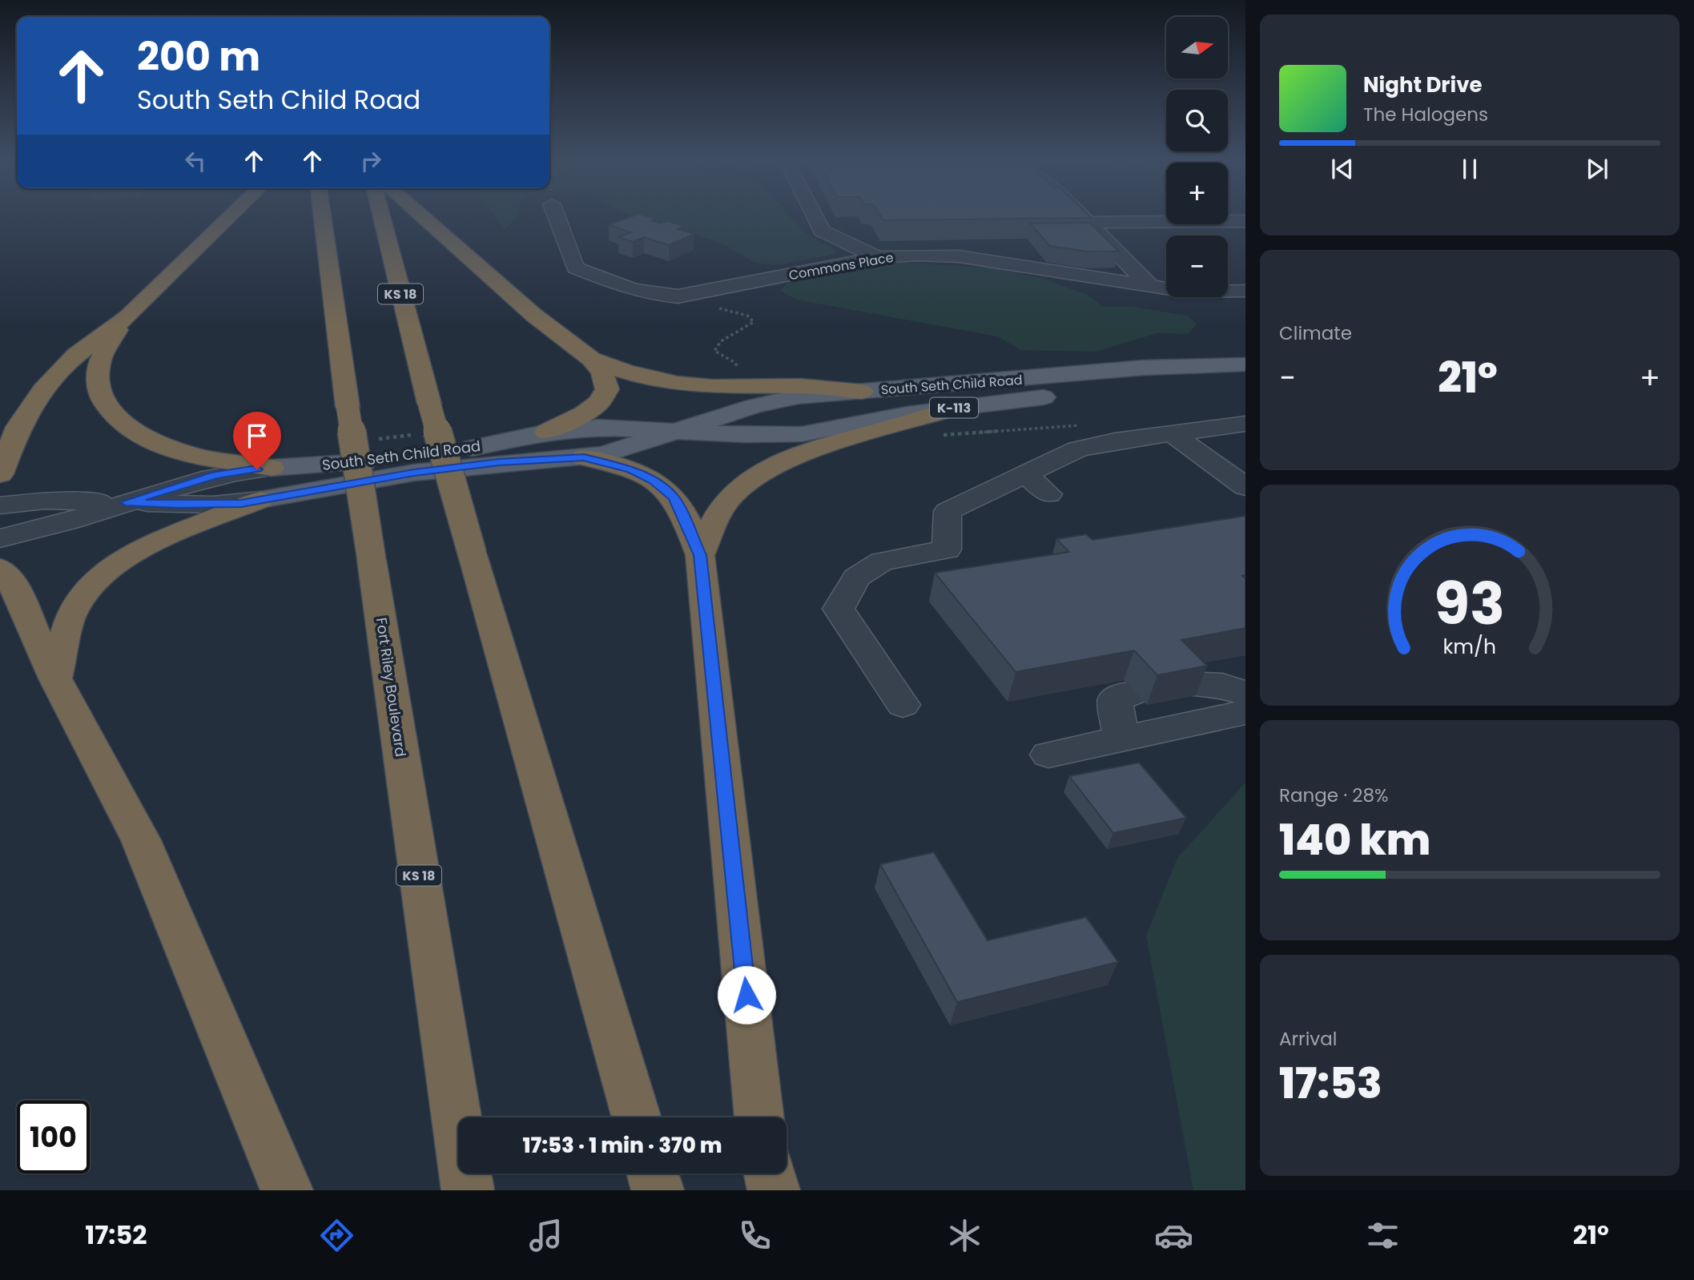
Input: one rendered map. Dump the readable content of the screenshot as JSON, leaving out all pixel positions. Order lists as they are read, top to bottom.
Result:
{
  "streets": {
    "highway": ["KS 18", "Fort Riley Boulevard"],
    "main road": ["South Seth Child Road", "K-113"],
    "street": ["Commons Place"]
  },
  "north": "right",
  "page": {
    "map_buttons": ["+", "−"],
    "turn": ["200 m", "South Seth Child Road"],
    "song": ["Night Drive", "The Halogens"],
    "tile": [
      "Climate",
      ["Range · 28%", "140 km"],
      ["Arrival", "17:53"]
    ],
    "heat": ["−", "21°", "+"],
    "limit": "100",
    "trip": "17:53 · 1 min · 370 m",
    "tabs": ["17:52", "21°"],
    "gauge": ["93", "km/h"]
  }
}
